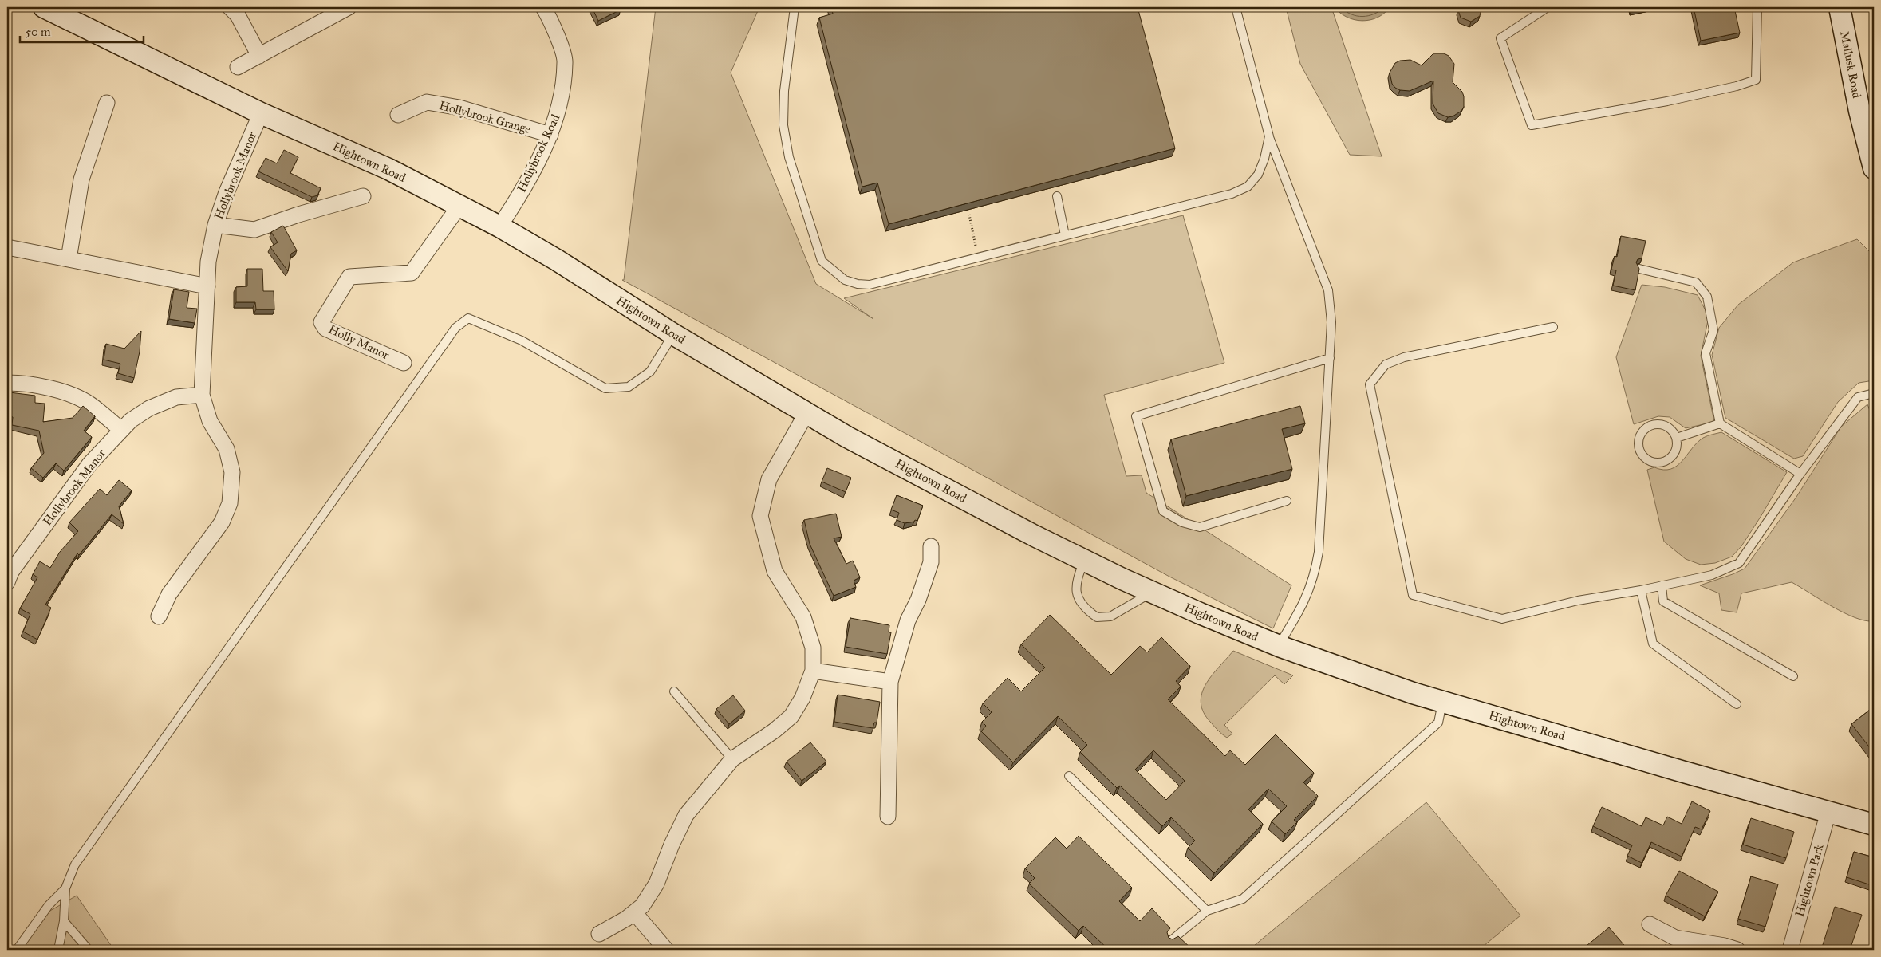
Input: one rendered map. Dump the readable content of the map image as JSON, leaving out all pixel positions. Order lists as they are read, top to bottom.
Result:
{
  "streets": {
    "main road": ["Mallusk Road", "Hightown Road"],
    "street": [
      "Hollybrook Grange",
      "Hollybrook Road",
      "Hollybrook Manor",
      "Holly Manor",
      "Hightown Park"
    ]
  },
  "crossings": [
    ["Hollybrook Grange", "Hollybrook Road"],
    ["Hollybrook Road", "Hightown Road"],
    ["Hightown Road", "Hollybrook Manor"],
    ["Hightown Road", "Holly Manor"],
    ["Hightown Road", "Hightown Park"]
  ],
  "scale_bar": "50 m"
}
